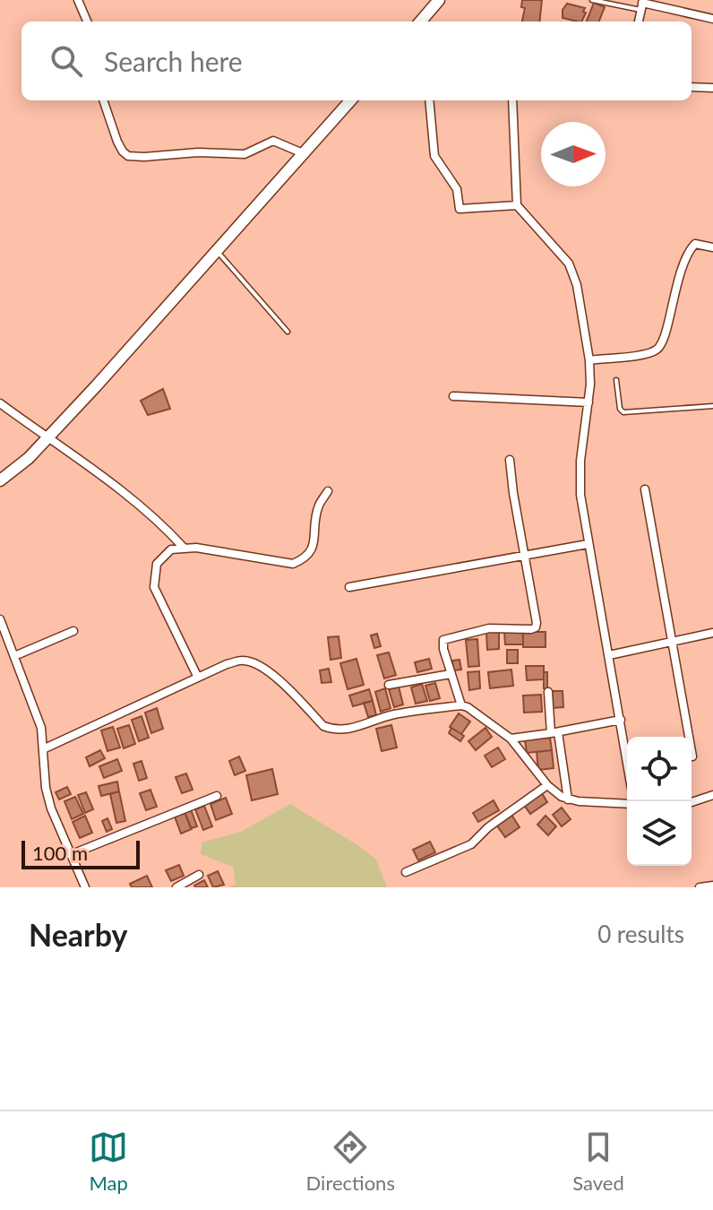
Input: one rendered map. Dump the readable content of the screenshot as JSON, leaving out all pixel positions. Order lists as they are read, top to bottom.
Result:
{
  "scale_bar": "100 m",
  "north": "right",
  "page": {
    "search": "Search here",
    "scale": "100 m",
    "heading": ["Nearby", "0 results"],
    "nav": ["Map", "Directions", "Saved"]
  }
}
